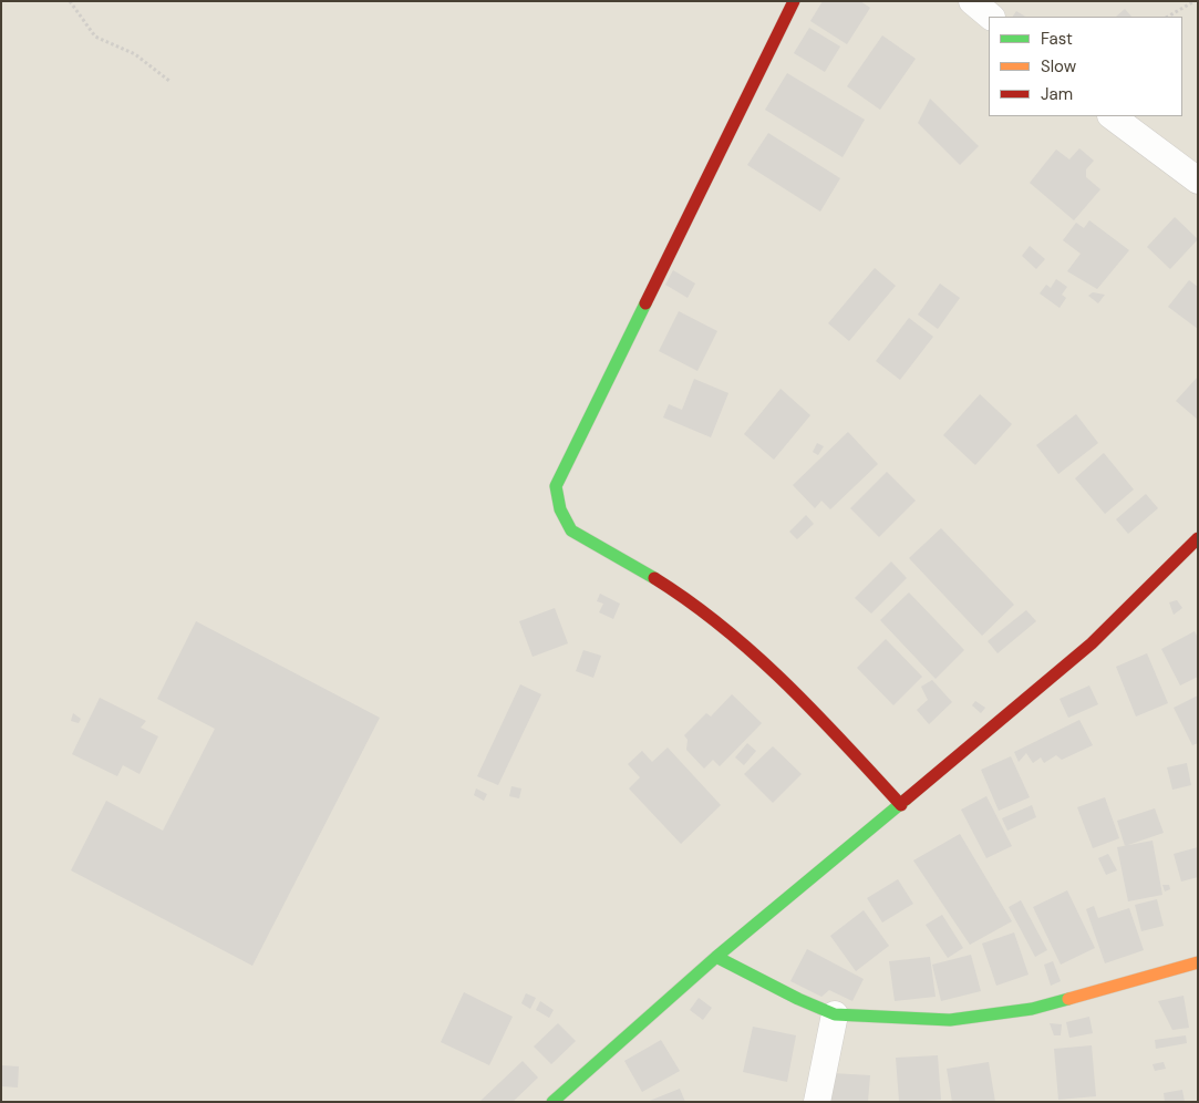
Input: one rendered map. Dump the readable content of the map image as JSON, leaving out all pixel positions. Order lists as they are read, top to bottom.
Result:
{
  "legend": ["Fast", "Slow", "Jam"]
}
